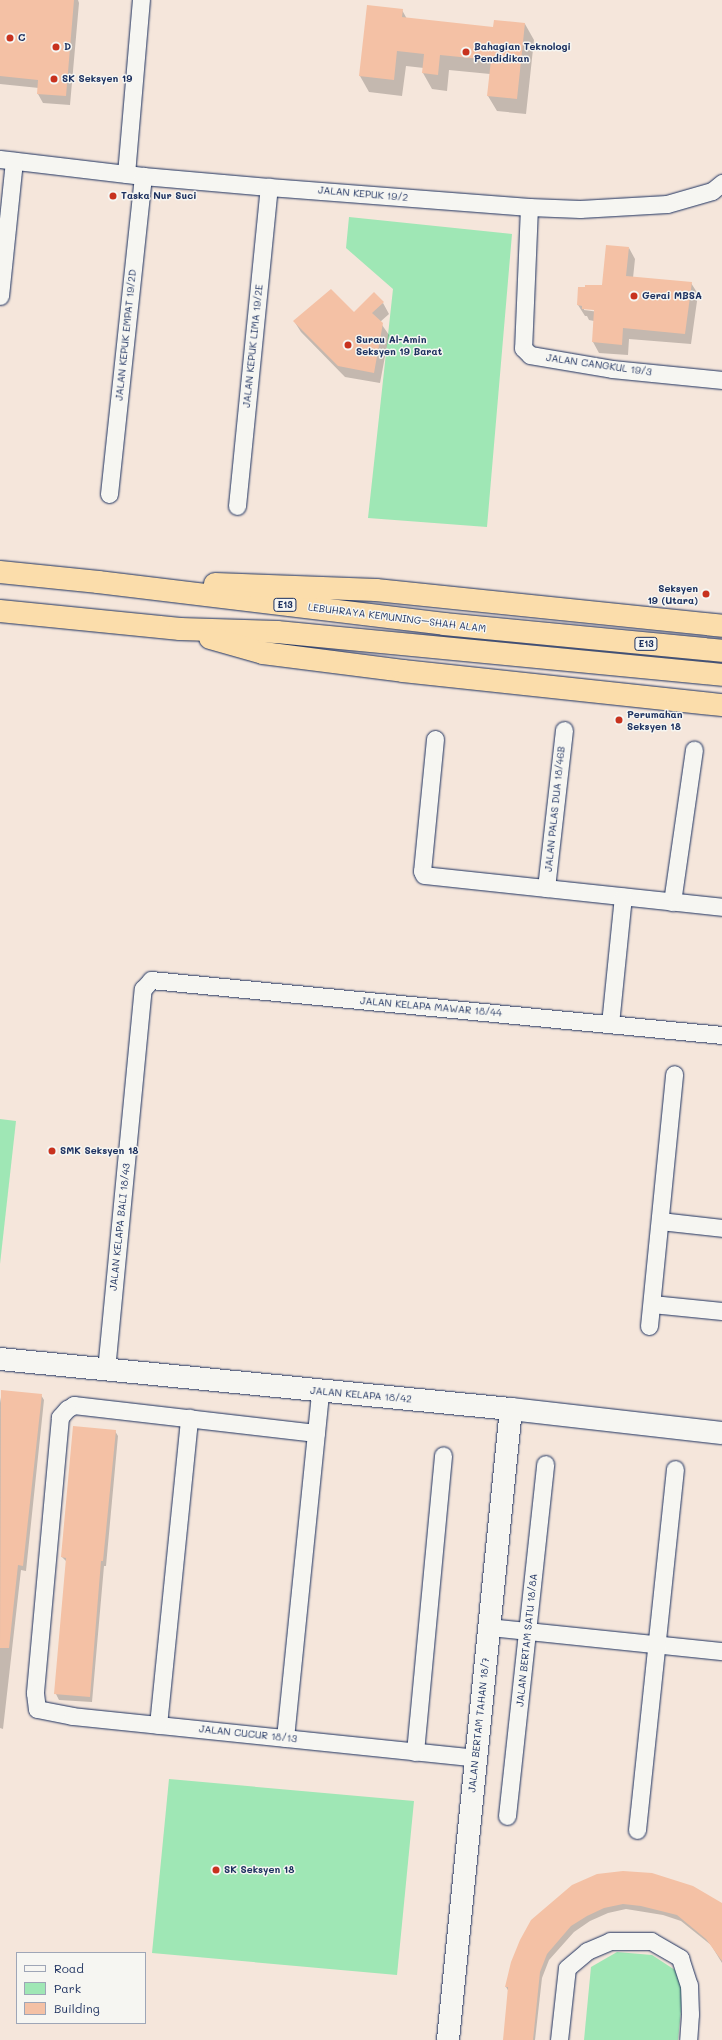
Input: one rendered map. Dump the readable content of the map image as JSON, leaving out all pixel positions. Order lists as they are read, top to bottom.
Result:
{
  "streets": {
    "highway": ["E13", "LEBUHRAYA KEMUNING–SHAH ALAM"],
    "street": [
      "JALAN KEPUK 19/2",
      "JALAN KEPUK EMPAT 19/2D",
      "JALAN KEPUK LIMA 19/2E",
      "JALAN CANGKUL 19/3",
      "JALAN PALAS DUA 18/46B",
      "JALAN KELAPA MAWAR 18/44",
      "JALAN KELAPA BALI 18/43",
      "JALAN KELAPA 18/42",
      "JALAN BERTAM SATU 18/8A",
      "JALAN BERTAM TAHAN 18/7",
      "JALAN CUCUR 18/13"
    ]
  },
  "crossings": [
    ["JALAN KEPUK 19/2", "JALAN KEPUK EMPAT 19/2D"],
    ["JALAN KEPUK 19/2", "JALAN KEPUK LIMA 19/2E"],
    ["JALAN KEPUK 19/2", "JALAN CANGKUL 19/3"],
    ["JALAN KELAPA MAWAR 18/44", "JALAN KELAPA BALI 18/43"],
    ["JALAN KELAPA BALI 18/43", "JALAN KELAPA 18/42"],
    ["JALAN KELAPA 18/42", "JALAN BERTAM TAHAN 18/7"],
    ["JALAN BERTAM TAHAN 18/7", "JALAN CUCUR 18/13"]
  ],
  "places": [
    "C",
    "D",
    "Bahagian Teknologi Pendidikan",
    "SK Seksyen 19",
    "Taska Nur Suci",
    "Gerai MBSA",
    "Surau Al-Amin Seksyen 19 Barat",
    "Seksyen 19 (Utara)",
    "Perumahan Seksyen 18",
    "SMK Seksyen 18",
    "SK Seksyen 18"
  ],
  "legend": ["Road", "Park", "Building"]
}
